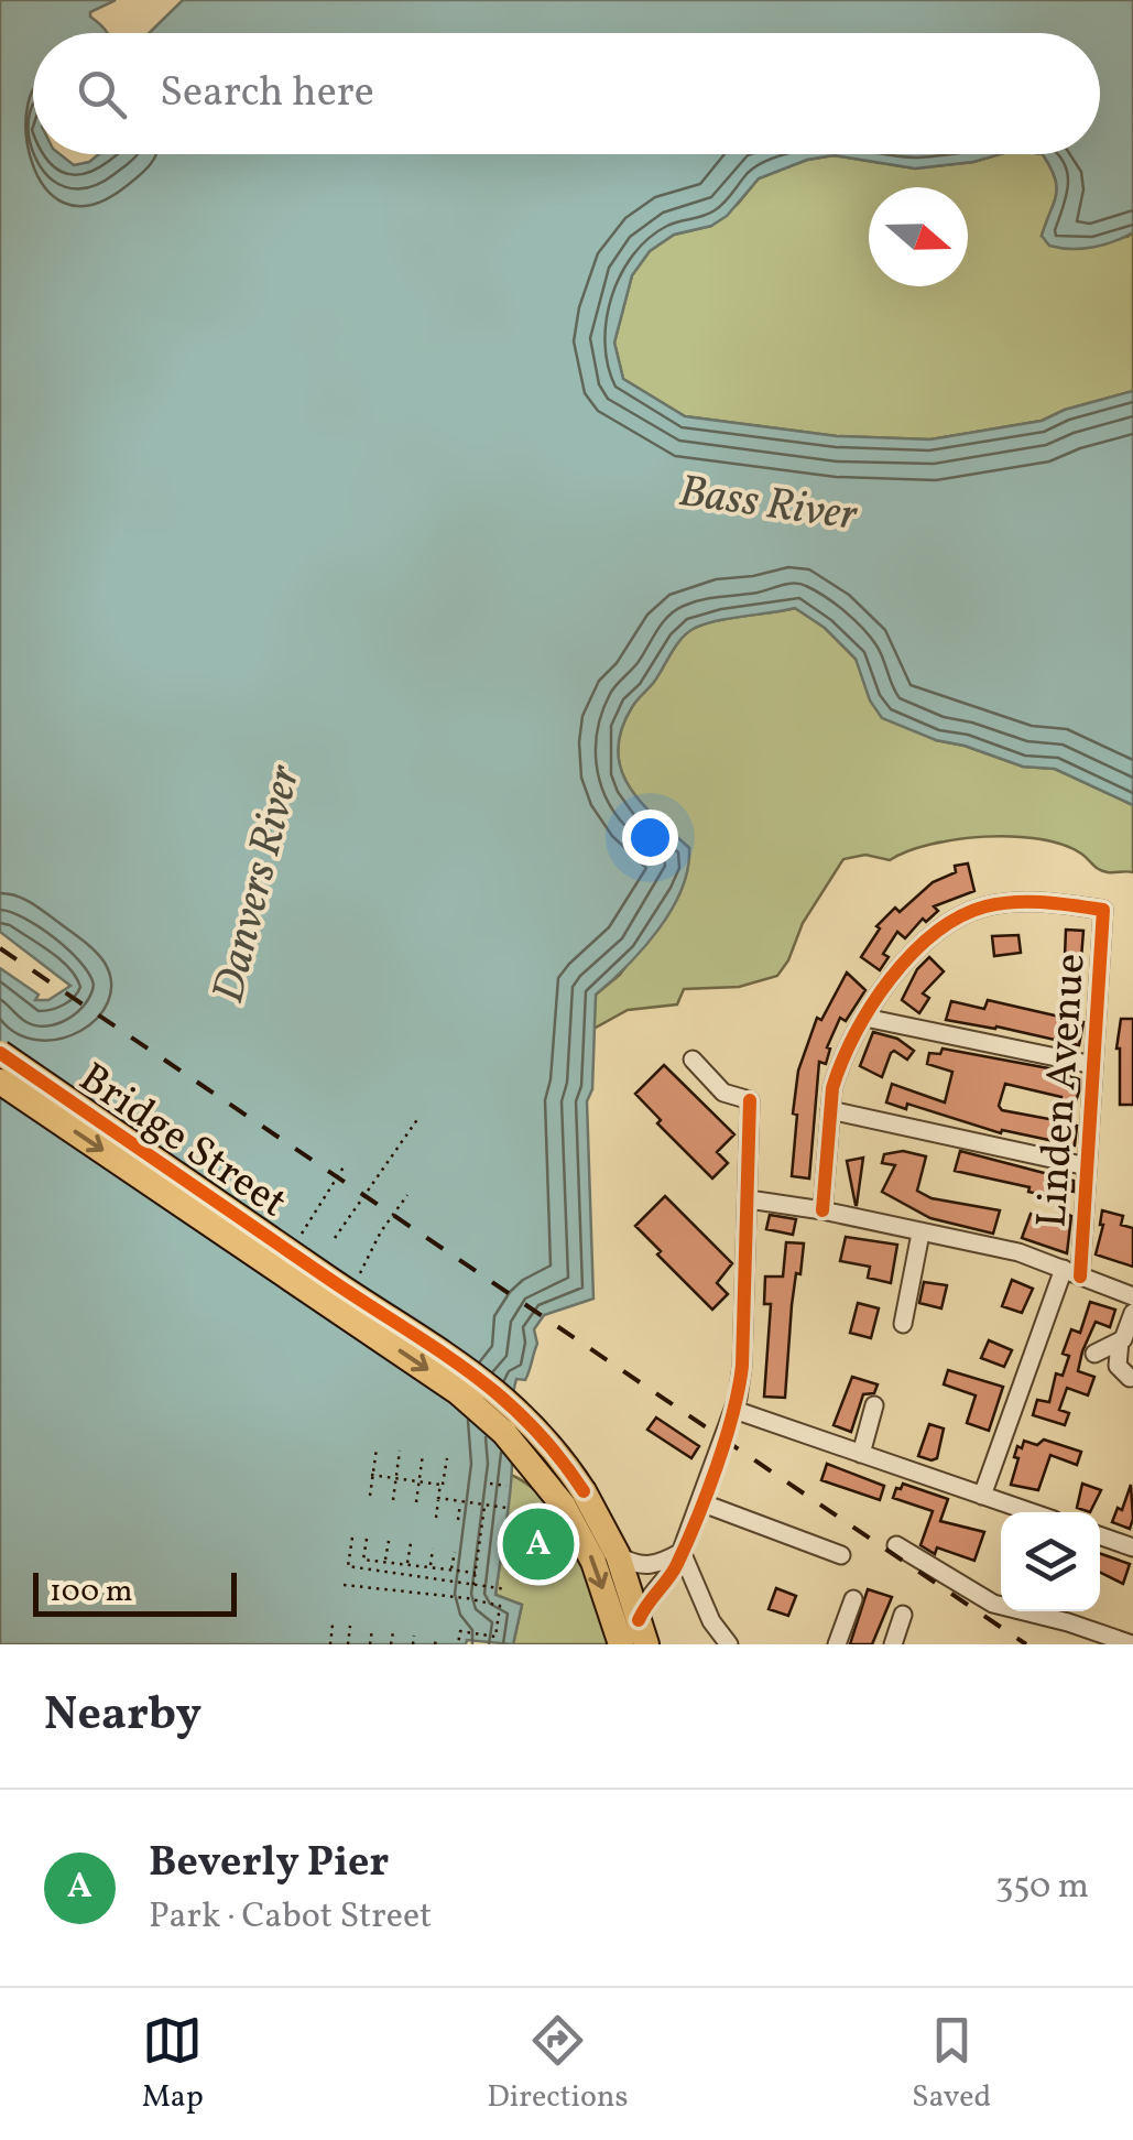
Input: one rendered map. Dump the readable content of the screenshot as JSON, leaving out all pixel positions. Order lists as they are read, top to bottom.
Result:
{
  "streets": {
    "highway": ["Bridge Street"],
    "street": ["Linden Avenue"]
  },
  "water": ["Bass River", "Danvers River"],
  "scale_bar": "100 m",
  "north": "right",
  "page": {
    "search": "Search here",
    "pins": "A",
    "scale": "100 m",
    "heading": "Nearby",
    "list": [
      {
        "mark": "A",
        "name": "Beverly Pier",
        "note": "Park · Cabot Street",
        "value": "350 m"
      }
    ],
    "nav": ["Map", "Directions", "Saved"]
  }
}
